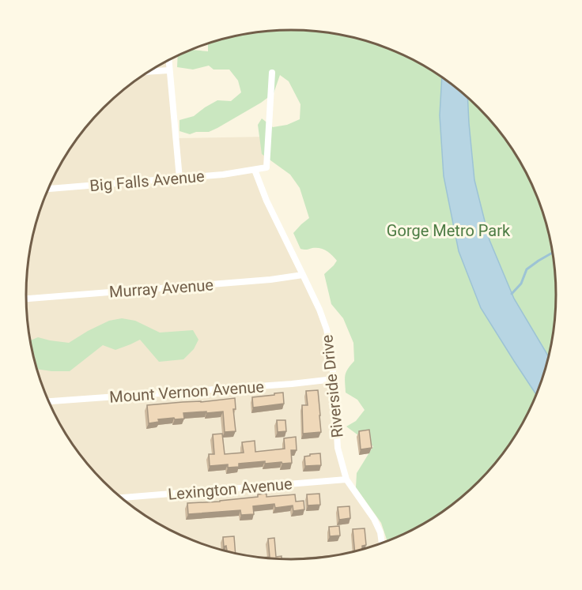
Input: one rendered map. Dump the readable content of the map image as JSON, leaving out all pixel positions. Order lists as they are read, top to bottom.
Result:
{
  "streets": {
    "street": [
      "Big Falls Avenue",
      "Murray Avenue",
      "Riverside Drive",
      "Mount Vernon Avenue",
      "Lexington Avenue"
    ]
  },
  "crossings": [
    ["Big Falls Avenue", "Riverside Drive"],
    ["Murray Avenue", "Riverside Drive"],
    ["Riverside Drive", "Mount Vernon Avenue"],
    ["Riverside Drive", "Lexington Avenue"]
  ],
  "parks": ["Gorge Metro Park"]
}
